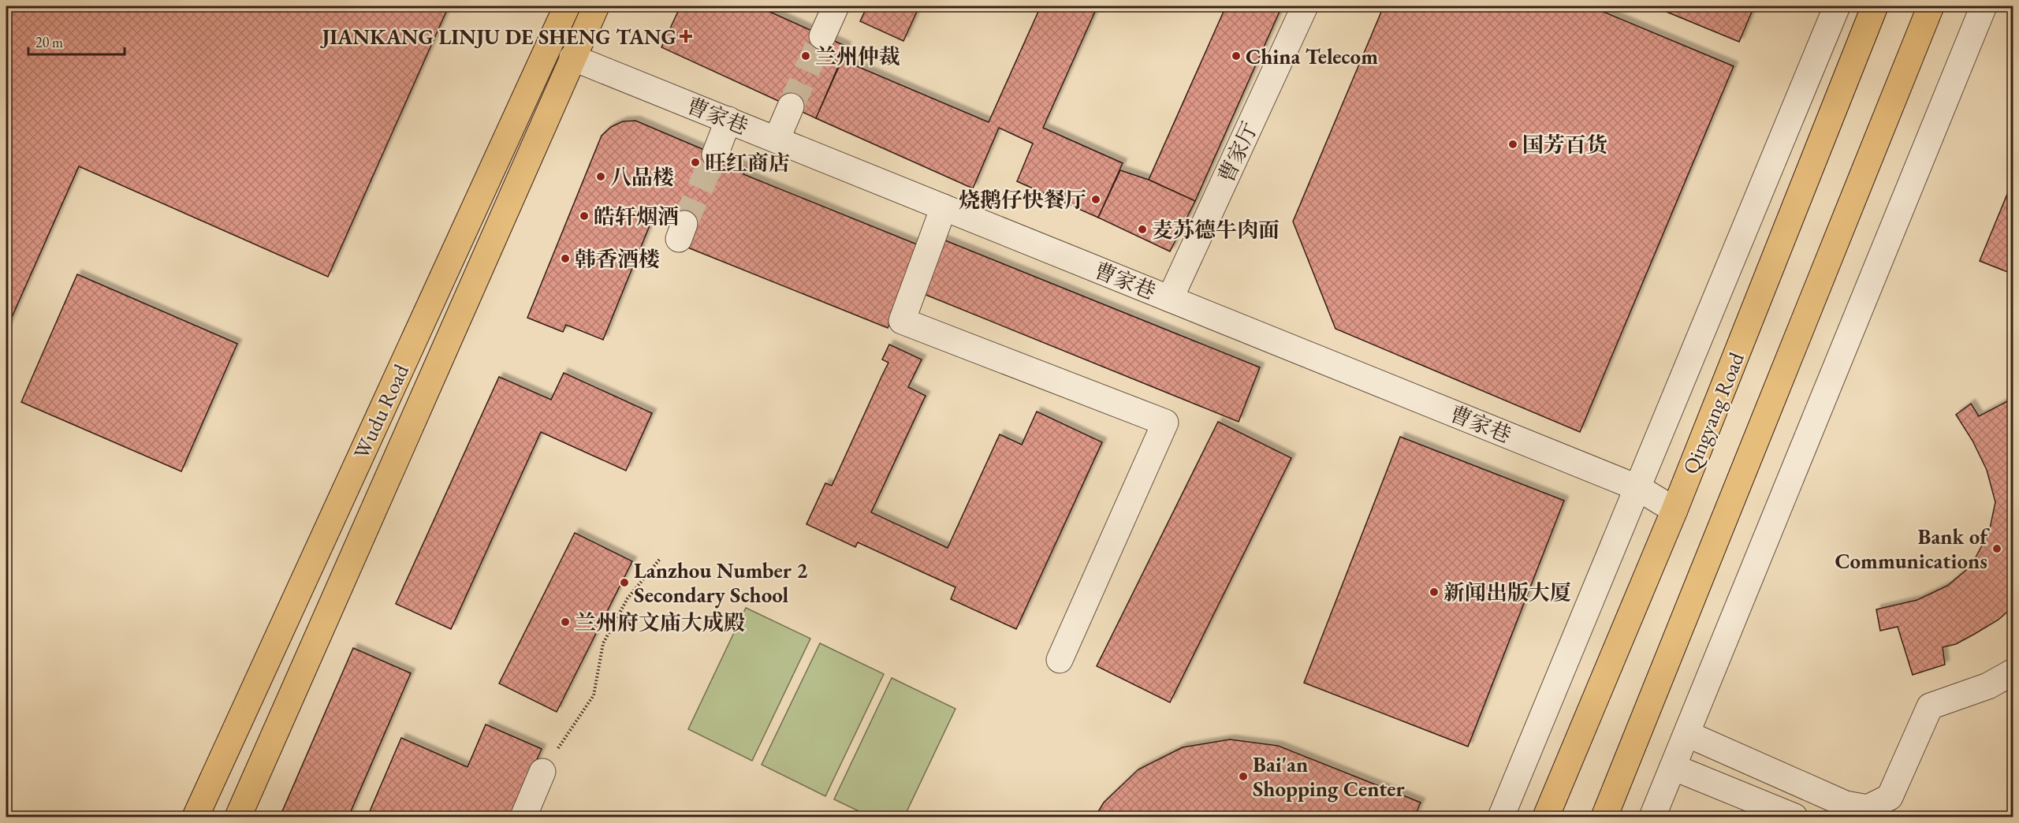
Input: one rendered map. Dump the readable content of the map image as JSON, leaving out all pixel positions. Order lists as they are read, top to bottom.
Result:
{
  "streets": {
    "main road": ["Wudu Road", "Qingyang Road"],
    "street": ["曹家巷", "曹家厅"]
  },
  "crossings": [
    ["曹家巷", "曹家厅"],
    ["曹家巷", "Wudu Road"],
    ["曹家巷", "Qingyang Road"]
  ],
  "places": {
    "health": ["JIANKANG LINJU DE SHENG TANG"],
    "other": [
      "兰州仲裁",
      "China Telecom",
      "国芳百货",
      "旺红商店",
      "八品楼",
      "烧鹅仔快餐厅",
      "皓轩烟酒",
      "麦苏德牛肉面",
      "韩香酒楼",
      "Bank of Communications",
      "Lanzhou Number 2 Secondary School",
      "新闻出版大厦",
      "兰州府文庙大成殿",
      "Bai'an Shopping Center"
    ]
  },
  "scale_bar": "20 m"
}
